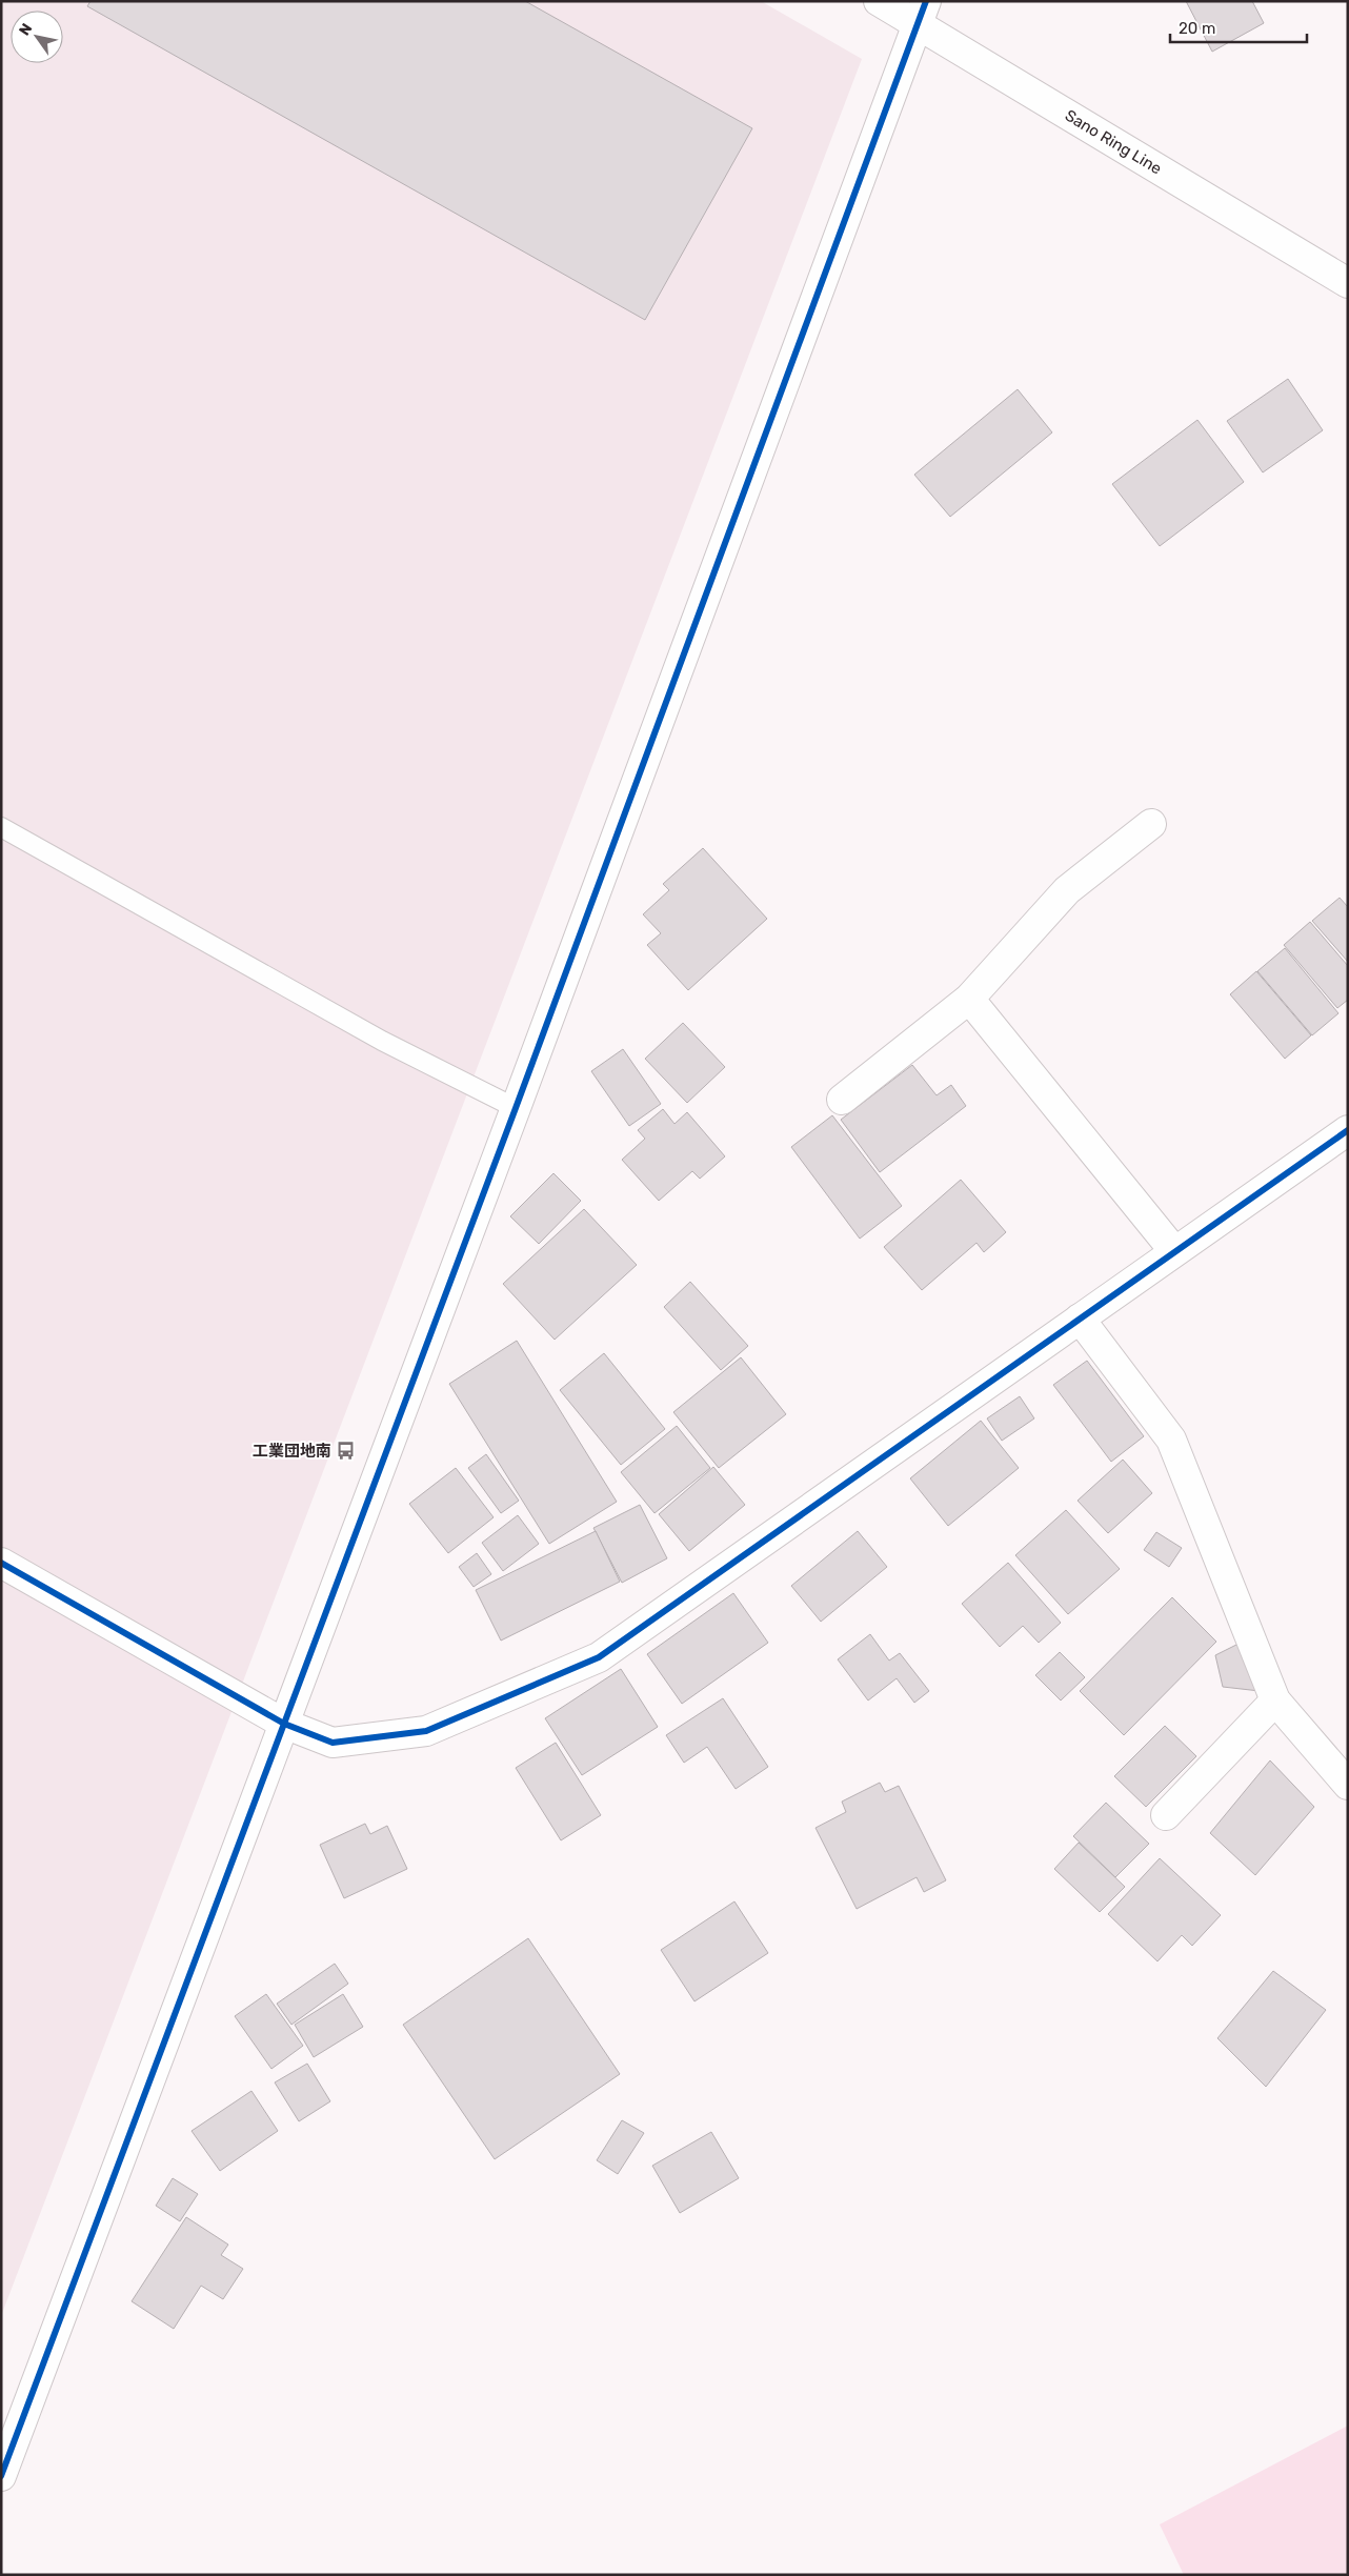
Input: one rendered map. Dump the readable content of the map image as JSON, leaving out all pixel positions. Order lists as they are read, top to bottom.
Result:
{
  "streets": {
    "street": ["Sano Ring Line"]
  },
  "places": {
    "bus stop": ["工業団地南"]
  },
  "scale_bar": "20 m",
  "north": "top left"
}
